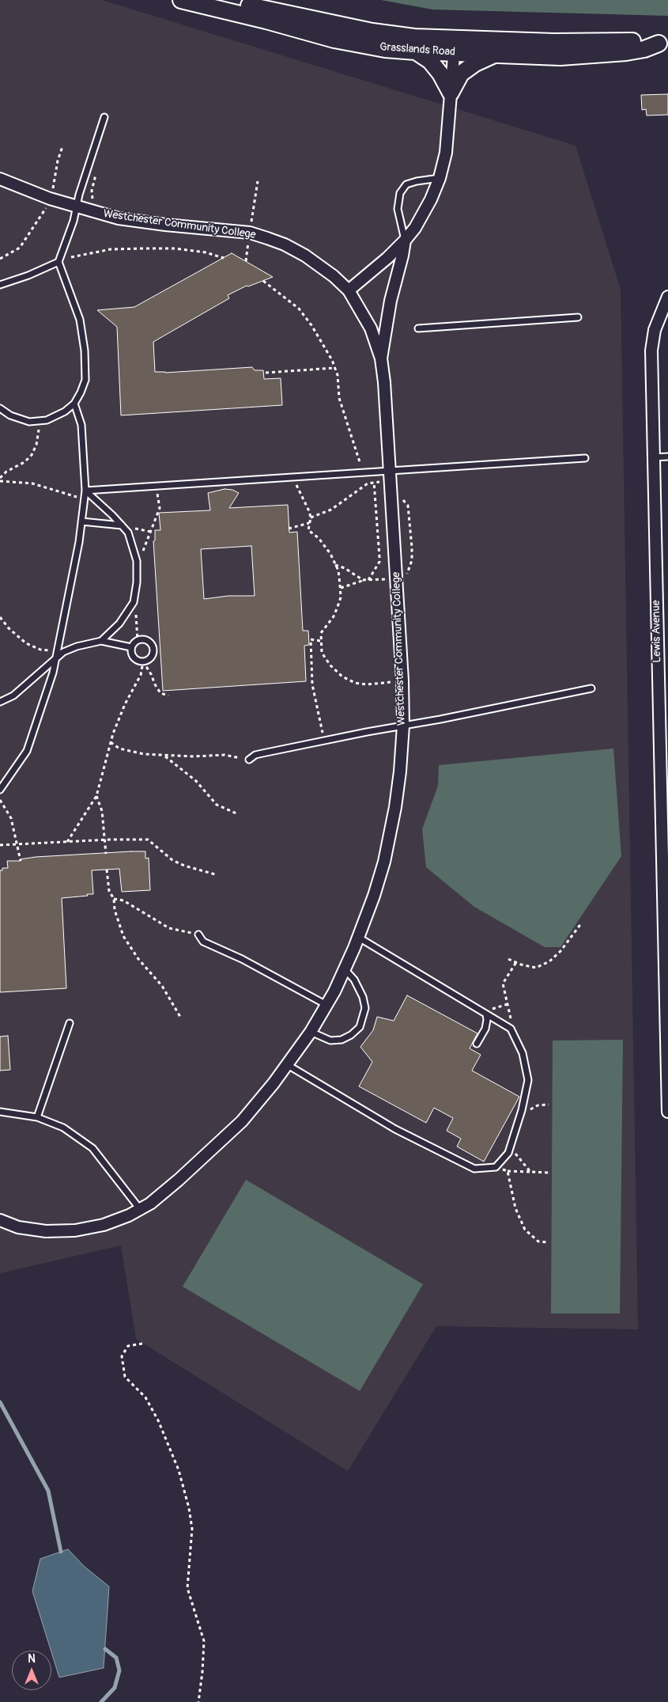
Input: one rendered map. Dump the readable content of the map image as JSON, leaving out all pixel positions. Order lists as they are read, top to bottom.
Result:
{
  "streets": {
    "main road": ["Grasslands Road"],
    "street": ["Westchester Community College", "Lewis Avenue"]
  },
  "north": "top"
}
